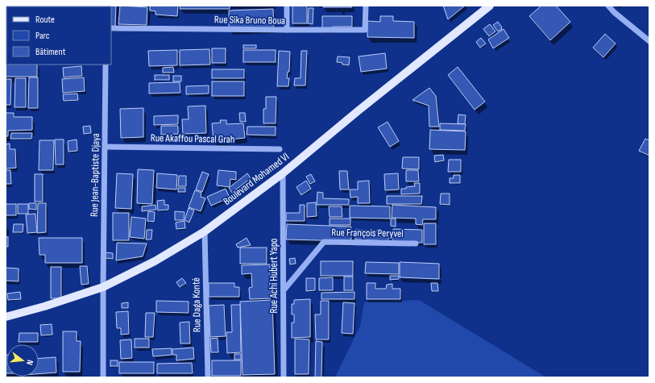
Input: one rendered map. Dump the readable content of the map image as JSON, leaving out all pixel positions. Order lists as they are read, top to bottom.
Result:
{
  "streets": {
    "main road": ["Boulevard Mohamed VI"],
    "street": [
      "Rue Sika Bruno Boua",
      "Rue Akaffou Pascal Grah",
      "Rue Jean-Baptiste Djaya",
      "Rue François Peryvel",
      "Rue Achi Hubert Yapo",
      "Rue Daga Konté"
    ]
  },
  "crossings": [
    ["Rue Akaffou Pascal Grah", "Rue Jean-Baptiste Djaya"],
    ["Rue Jean-Baptiste Djaya", "Boulevard Mohamed VI"],
    ["Boulevard Mohamed VI", "Rue Achi Hubert Yapo"],
    ["Boulevard Mohamed VI", "Rue Daga Konté"],
    ["Rue François Peryvel", "Rue Achi Hubert Yapo"]
  ],
  "legend": ["Route", "Parc", "Bâtiment"],
  "north": "right"
}
